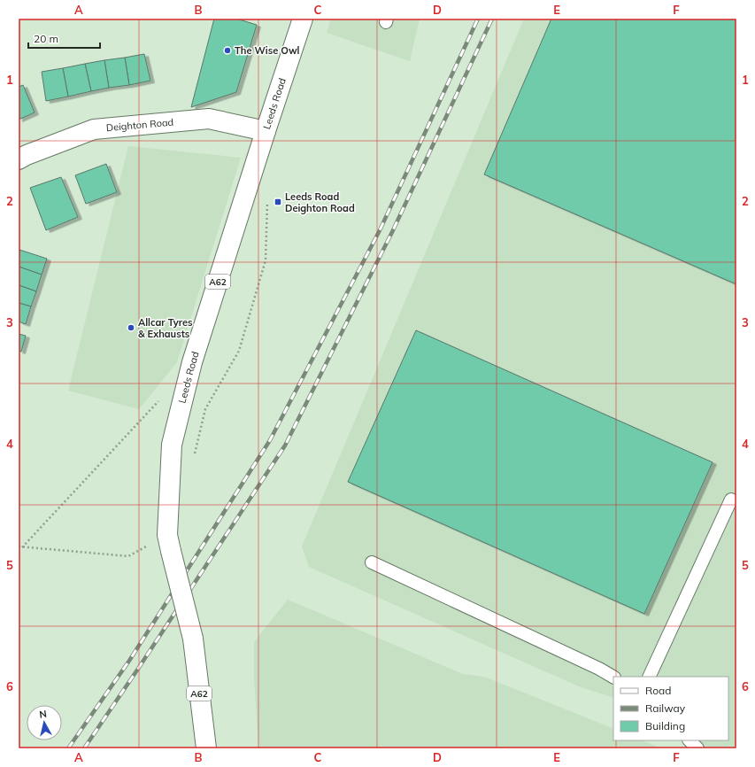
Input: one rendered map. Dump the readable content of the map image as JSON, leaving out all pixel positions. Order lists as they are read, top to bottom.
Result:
{
  "streets": {
    "main road": ["Leeds Road", "Deighton Road", "A62"]
  },
  "crossings": [
    ["Leeds Road", "Deighton Road"]
  ],
  "places": {
    "other": ["The Wise Owl", "Allcar Tyres & Exhausts"],
    "transit": ["Leeds Road Deighton Road"]
  },
  "legend": ["Road", "Railway", "Building"],
  "scale_bar": "20 m",
  "north": "top",
  "grid": {
    "columns": [
      "A",
      "B",
      "C",
      "D",
      "E",
      "F"
    ],
    "rows": [
      "1",
      "2",
      "3",
      "4",
      "5",
      "6"
    ]
  }
}
